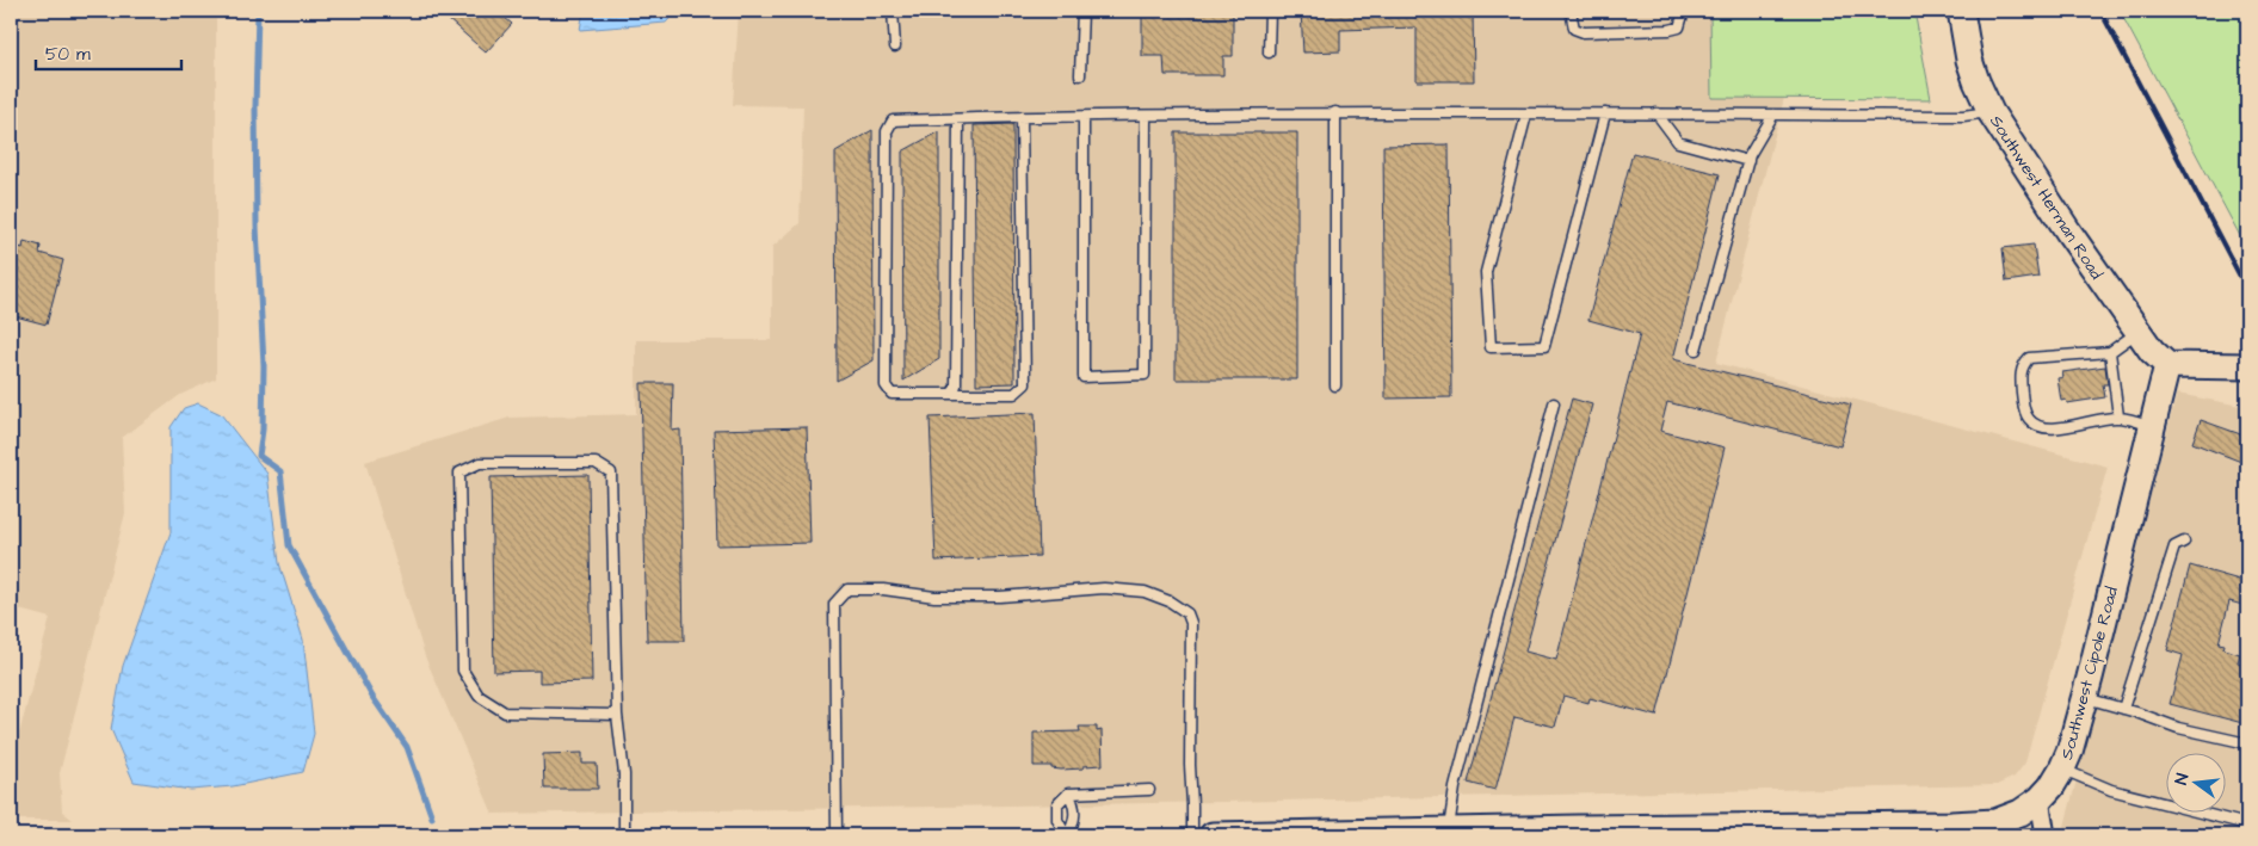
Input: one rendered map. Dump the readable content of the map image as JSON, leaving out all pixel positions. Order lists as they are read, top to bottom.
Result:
{
  "streets": {
    "street": ["Southwest Herman Road", "Southwest Cipole Road"]
  },
  "crossings": [
    ["Southwest Herman Road", "Southwest Cipole Road"]
  ],
  "scale_bar": "50 m",
  "north": "left"
}
